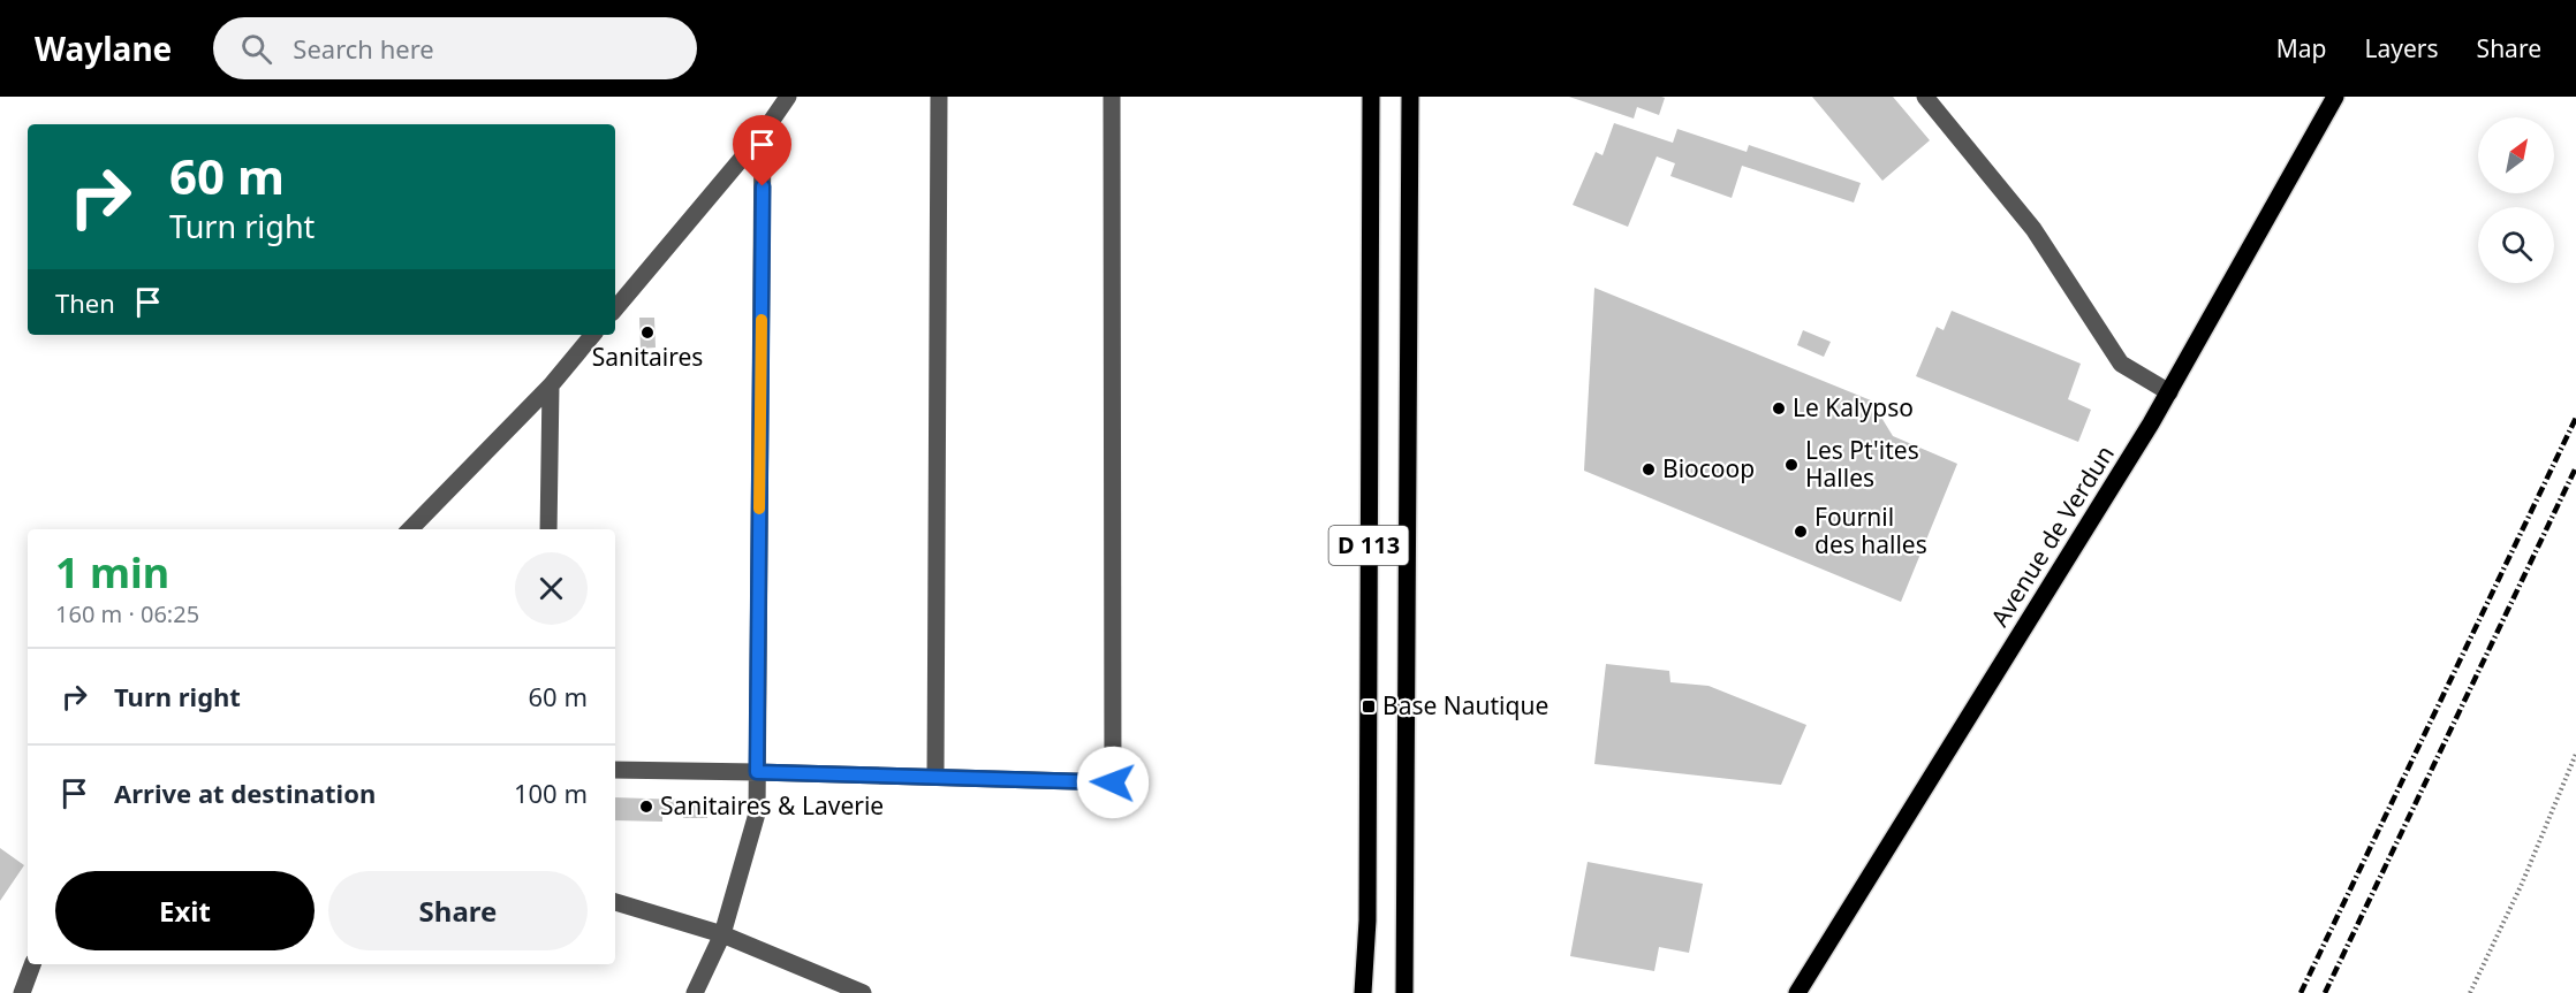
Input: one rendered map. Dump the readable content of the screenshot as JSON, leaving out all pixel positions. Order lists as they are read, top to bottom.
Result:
{
  "streets": {
    "main road": ["Avenue de Verdun", "D 113"]
  },
  "places": {
    "other": [
      "Sanitaires",
      "Le Kalypso",
      "Les Pt'ites Halles",
      "Biocoop",
      "Fournil des halles",
      "Sanitaires & Laverie"
    ],
    "transit": ["Base Nautique"]
  },
  "north": "top right",
  "page": {
    "header": "Waylane",
    "search": "Search here",
    "nav": ["Map", "Layers", "Share"],
    "turn": ["60 m", "Turn right"],
    "then": "Then",
    "heading": ["1 min", "160 m · 06:25"],
    "list": [
      {
        "name": "Turn right",
        "value": "60 m"
      },
      {
        "name": "Arrive at destination",
        "value": "100 m"
      }
    ],
    "buttons": ["Exit", "Share"]
  }
}
